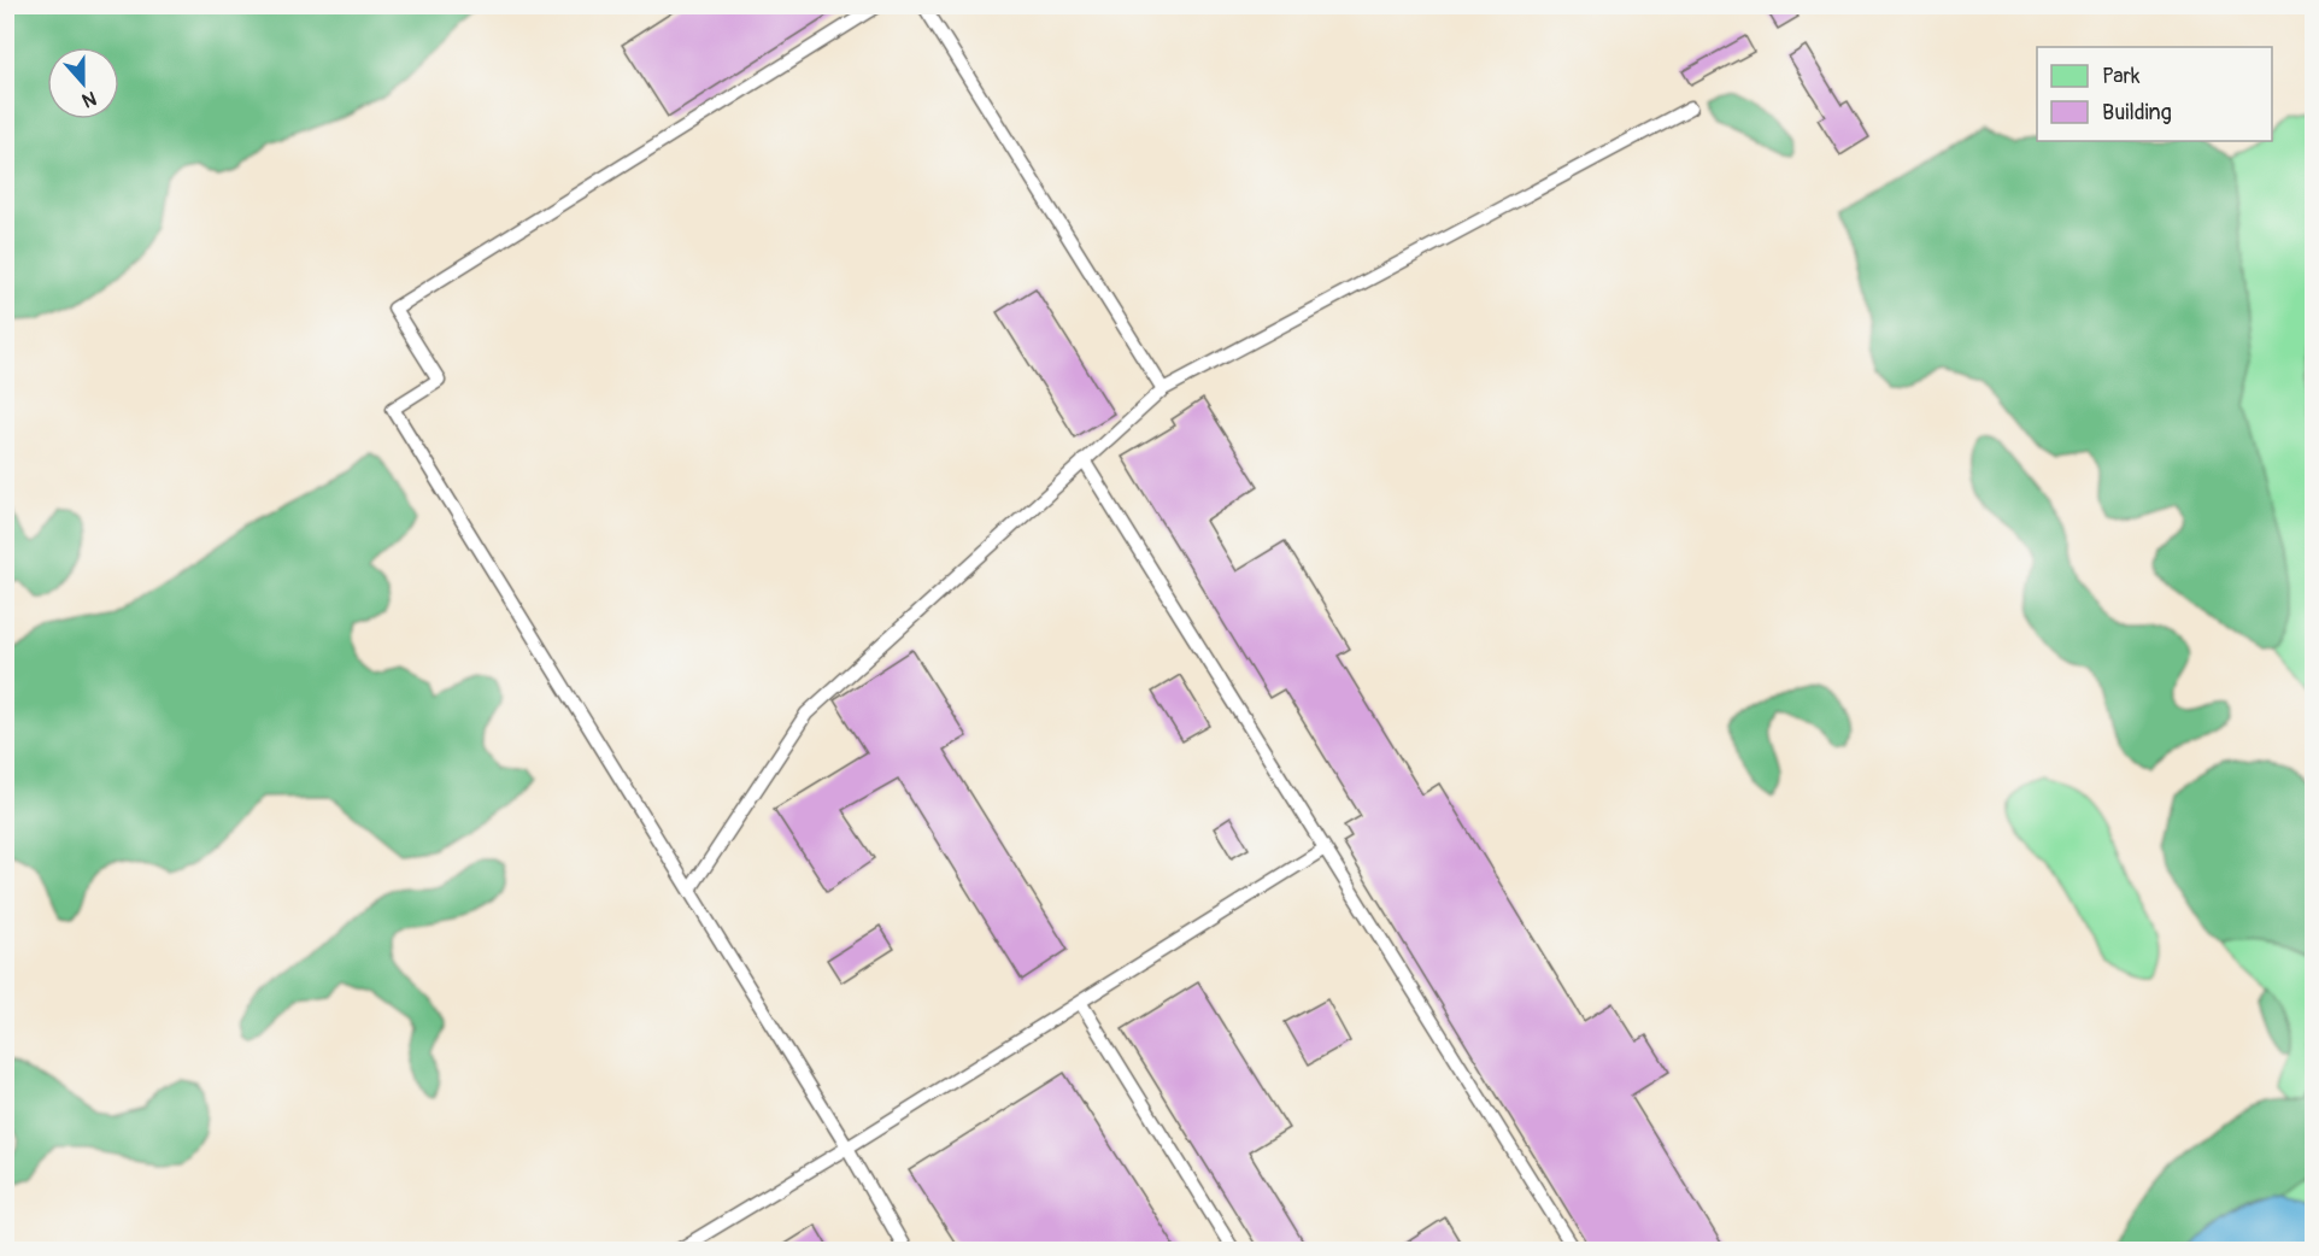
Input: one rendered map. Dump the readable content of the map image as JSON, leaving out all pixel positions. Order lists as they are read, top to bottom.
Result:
{
  "legend": ["Park", "Building"],
  "north": "bottom"
}
